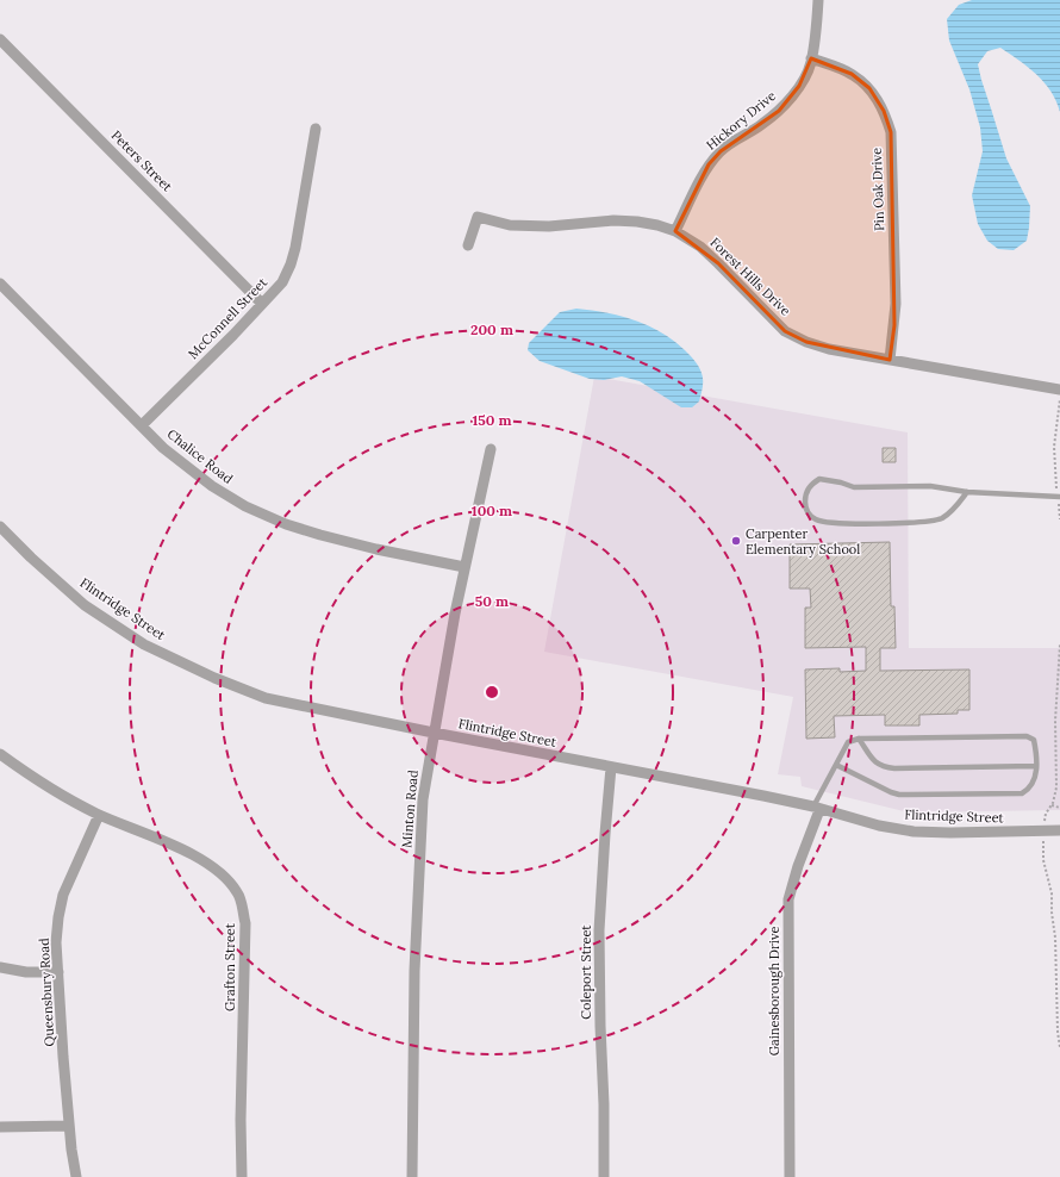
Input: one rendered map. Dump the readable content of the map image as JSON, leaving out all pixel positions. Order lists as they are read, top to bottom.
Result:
{
  "streets": {
    "street": [
      "Hickory Drive",
      "Peters Street",
      "Pin Oak Drive",
      "Forest Hills Drive",
      "McConnell Street",
      "Chalice Road",
      "Flintridge Street",
      "Minton Road",
      "Grafton Street",
      "Coleport Street",
      "Gainesborough Drive",
      "Queensbury Road"
    ]
  },
  "crossings": [
    ["Hickory Drive", "Pin Oak Drive"],
    ["Hickory Drive", "Forest Hills Drive"],
    ["Peters Street", "McConnell Street"],
    ["Pin Oak Drive", "Forest Hills Drive"],
    ["McConnell Street", "Chalice Road"],
    ["Chalice Road", "Minton Road"],
    ["Flintridge Street", "Minton Road"],
    ["Flintridge Street", "Coleport Street"],
    ["Flintridge Street", "Gainesborough Drive"],
    ["Grafton Street", "Queensbury Road"]
  ],
  "places": ["Carpenter Elementary School"],
  "rings": [
    "200 m",
    "150 m",
    "100 m",
    "50 m"
  ]
}
